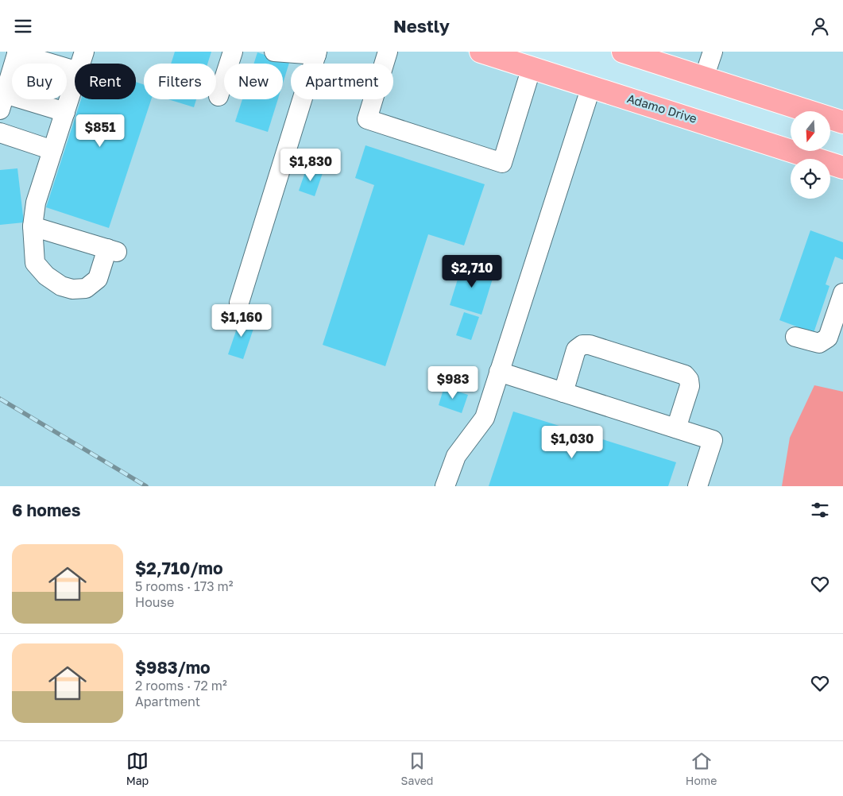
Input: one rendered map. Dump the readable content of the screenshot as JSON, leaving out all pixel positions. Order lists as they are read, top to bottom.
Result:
{
  "streets": {
    "main road": ["Adamo Drive"]
  },
  "north": "bottom",
  "page": {
    "header": "Nestly",
    "chip": [
      "Buy",
      "Rent",
      "Filters",
      "New",
      "Apartment"
    ],
    "price": [
      "$851",
      "$1,830",
      "$2,710",
      "$1,160",
      "$983",
      "$1,030"
    ],
    "heading": "6 homes",
    "list": [
      {
        "name": "$2,710/mo",
        "note": "5 rooms · 173 m² · House"
      },
      {
        "name": "$983/mo",
        "note": "2 rooms · 72 m² · Apartment"
      }
    ],
    "tabs": ["Map", "Saved", "Home"]
  }
}
